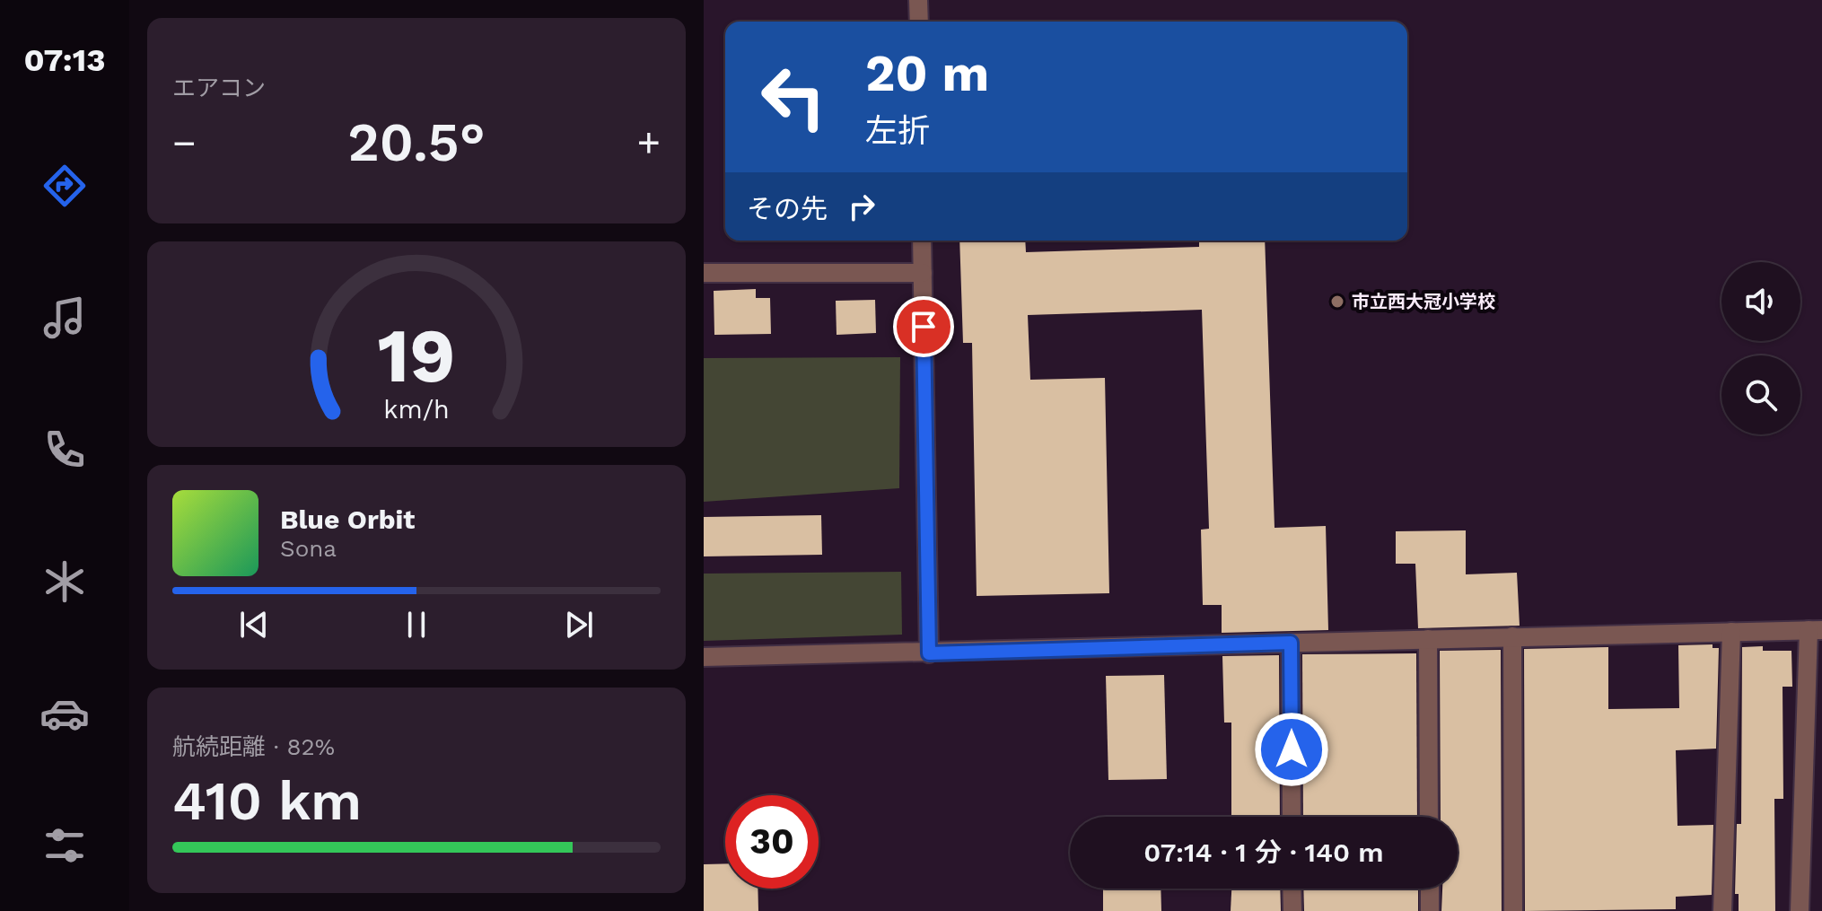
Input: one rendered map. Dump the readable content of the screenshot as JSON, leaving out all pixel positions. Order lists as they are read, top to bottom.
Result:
{
  "places": ["市立西大冠小学校"],
  "page": {
    "tabs": "07:13",
    "tile": [
      "エアコン",
      ["航続距離 · 82%", "410 km"]
    ],
    "turn": ["20 m", "左折"],
    "heat": ["−", "20.5°", "+"],
    "then": "その先",
    "song": ["Blue Orbit", "Sona"],
    "limit": "30",
    "trip": "07:14 · 1 分 · 140 m",
    "gauge": ["19", "km/h"]
  }
}
